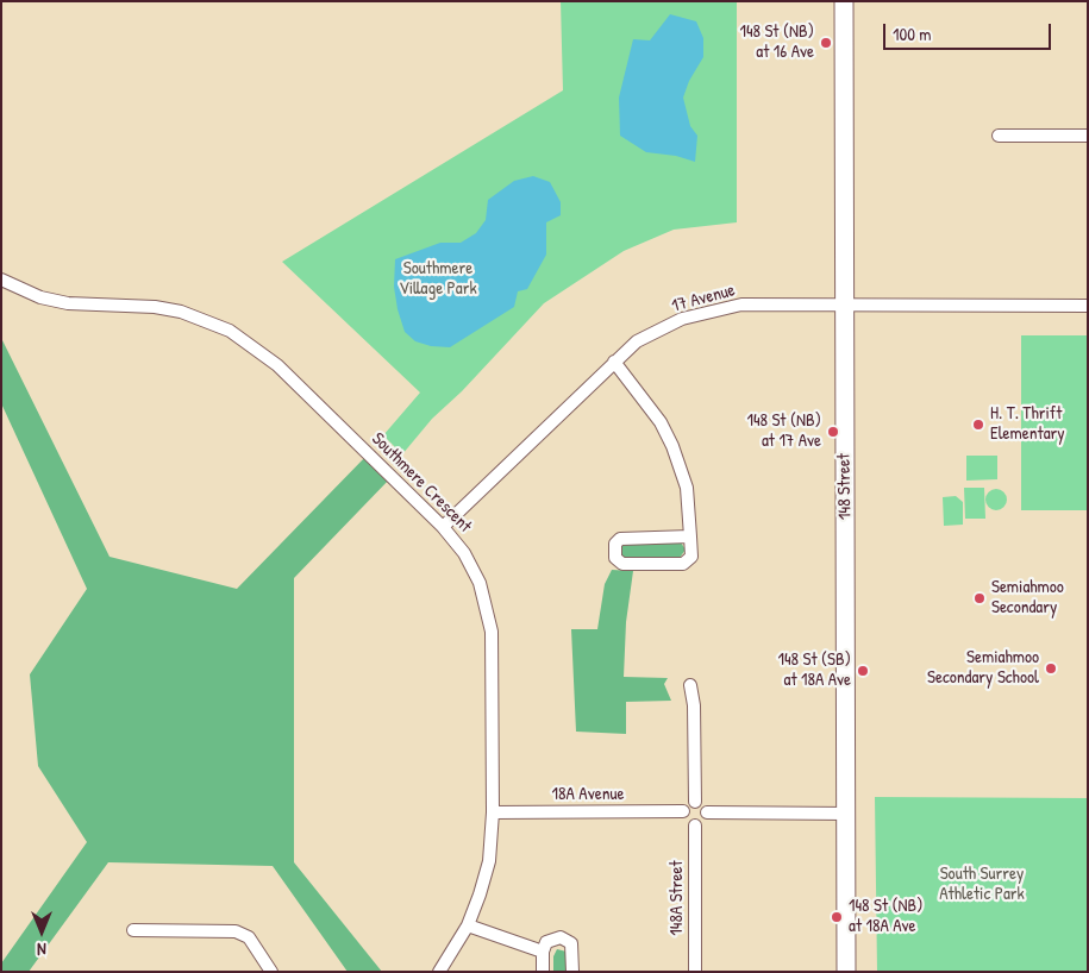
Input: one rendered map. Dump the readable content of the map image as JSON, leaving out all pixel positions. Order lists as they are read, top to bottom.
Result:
{
  "streets": {
    "main road": ["148 Street"],
    "street": [
      "17 Avenue",
      "Southmere Crescent",
      "18A Avenue",
      "148A Street"
    ]
  },
  "crossings": [
    ["17 Avenue", "Southmere Crescent"],
    ["17 Avenue", "148 Street"],
    ["Southmere Crescent", "18A Avenue"],
    ["18A Avenue", "148A Street"]
  ],
  "parks": ["Southmere Village Park", "South Surrey Athletic Park"],
  "places": [
    "148 St (NB) at 16 Ave",
    "H. T. Thrift Elementary",
    "148 St (NB) at 17 Ave",
    "Semiahmoo Secondary",
    "Semiahmoo Secondary School",
    "148 St (SB) at 18A Ave",
    "148 St (NB) at 18A Ave"
  ],
  "scale_bar": "100 m",
  "north": "bottom"
}
